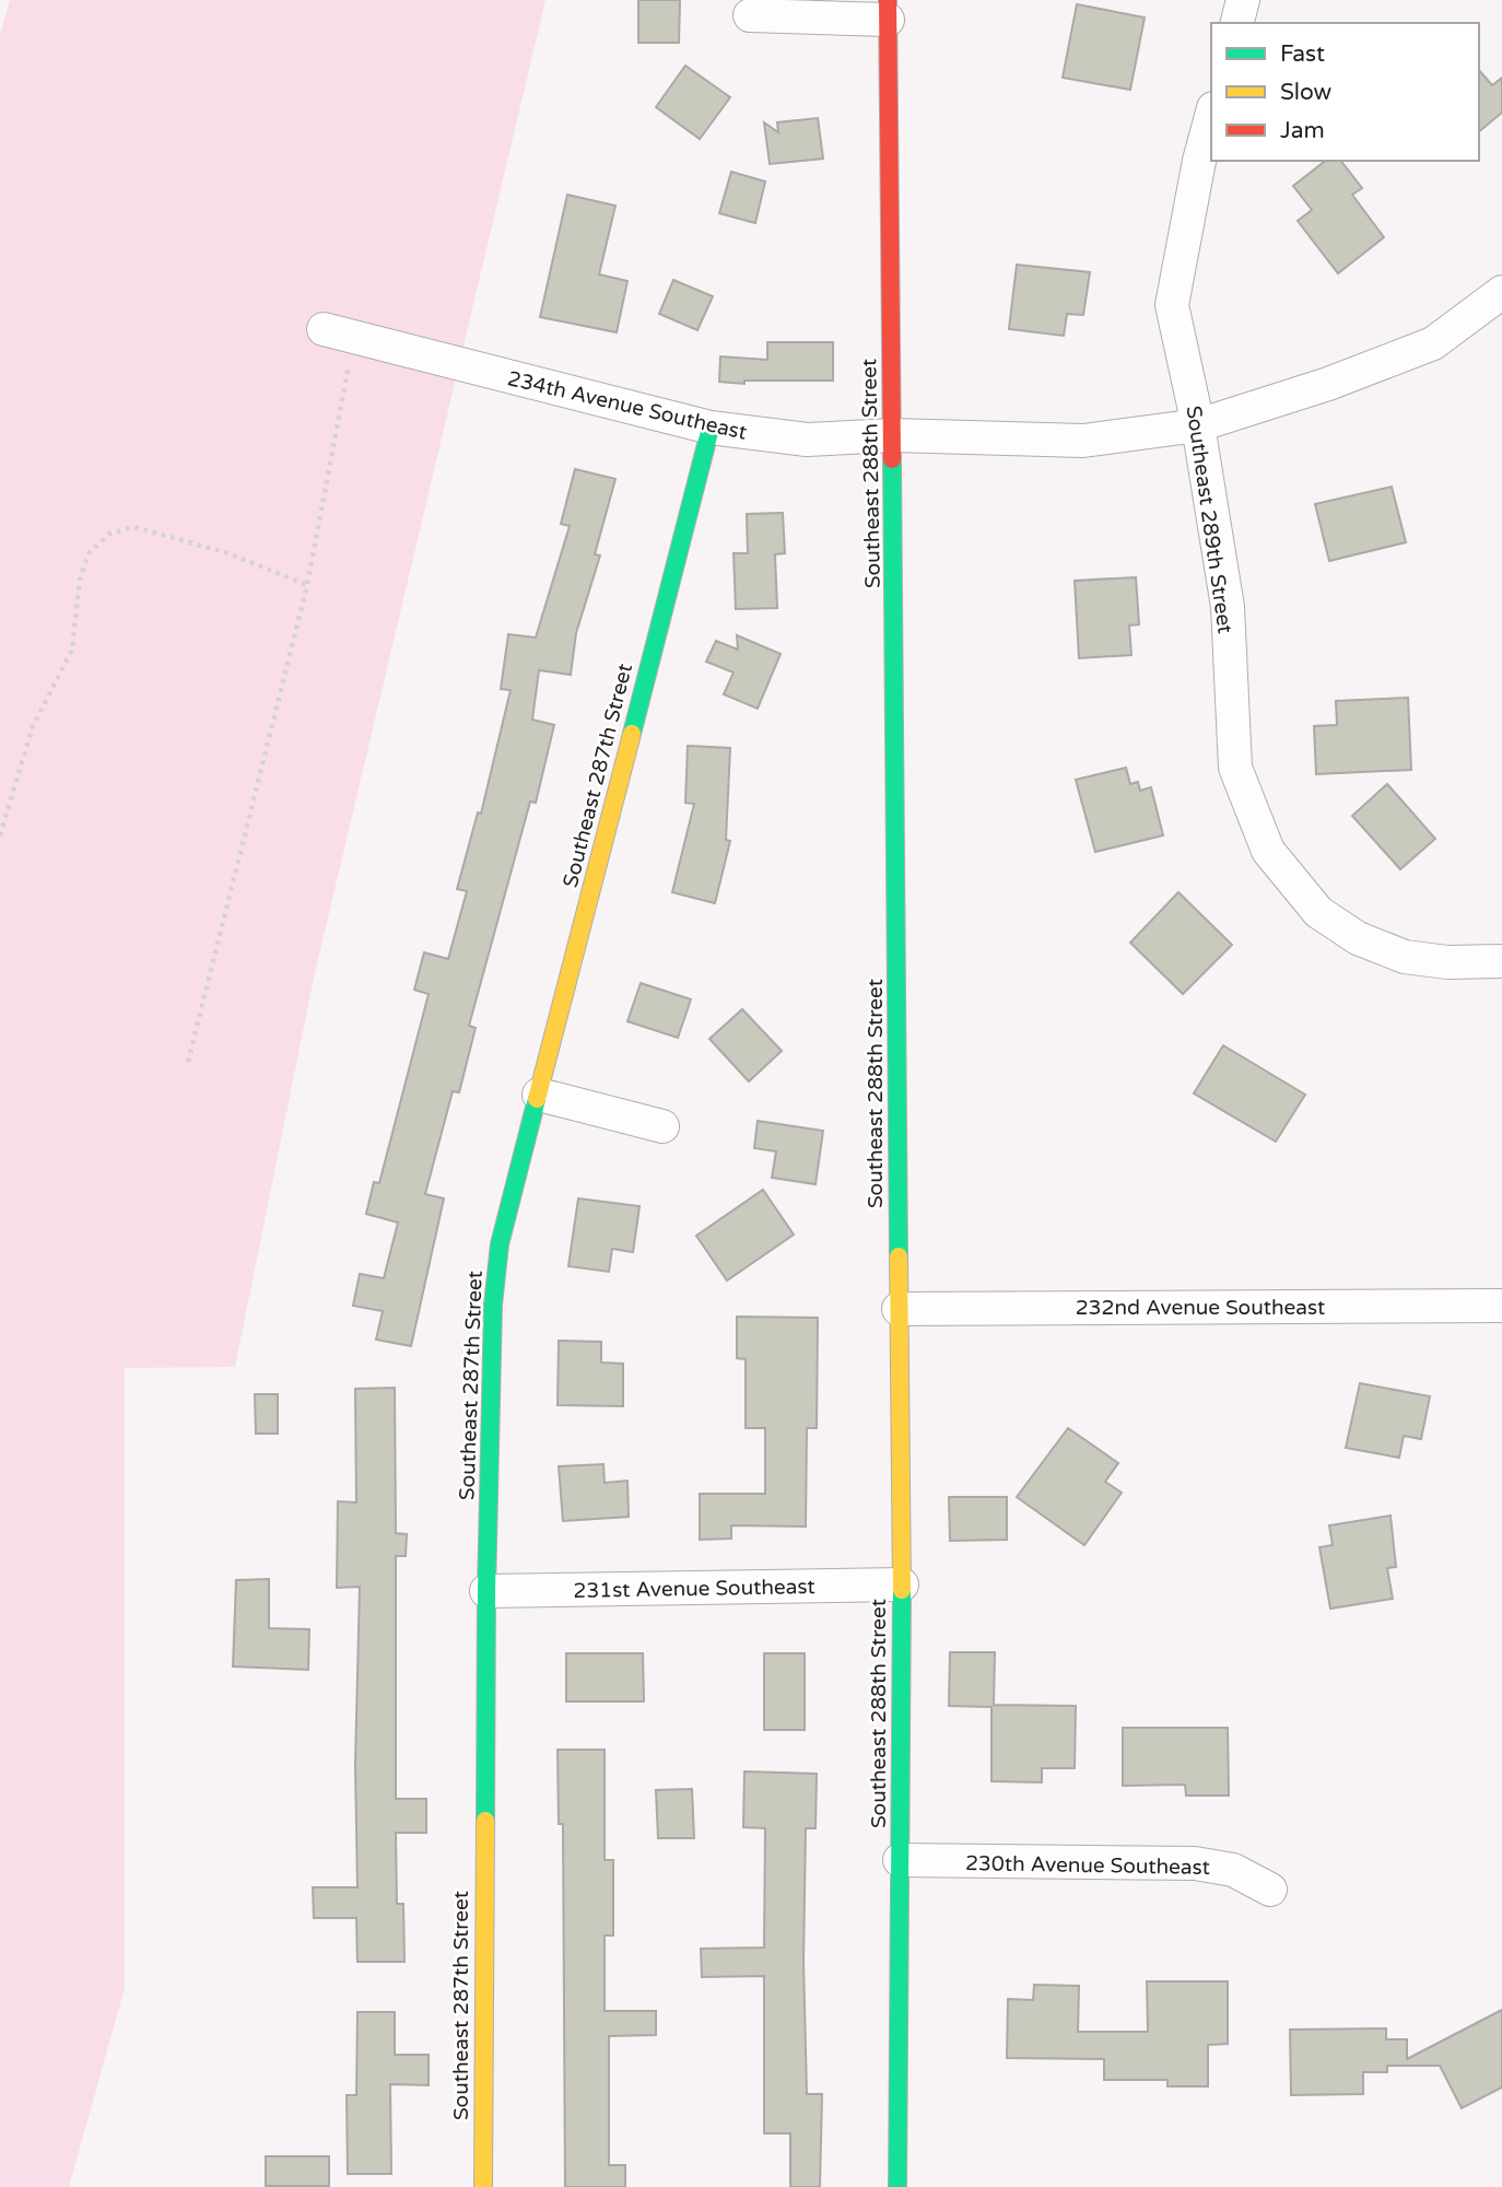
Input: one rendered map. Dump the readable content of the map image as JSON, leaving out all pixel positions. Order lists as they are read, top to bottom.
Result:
{
  "streets": {
    "street": [
      "234th Avenue Southeast",
      "Southeast 288th Street",
      "Southeast 289th Street",
      "Southeast 287th Street",
      "232nd Avenue Southeast",
      "231st Avenue Southeast",
      "230th Avenue Southeast"
    ]
  },
  "crossings": [
    ["234th Avenue Southeast", "Southeast 288th Street"],
    ["234th Avenue Southeast", "Southeast 289th Street"],
    ["234th Avenue Southeast", "Southeast 287th Street"],
    ["Southeast 288th Street", "232nd Avenue Southeast"],
    ["Southeast 288th Street", "231st Avenue Southeast"],
    ["Southeast 288th Street", "230th Avenue Southeast"],
    ["Southeast 287th Street", "231st Avenue Southeast"]
  ],
  "legend": ["Fast", "Slow", "Jam"]
}
